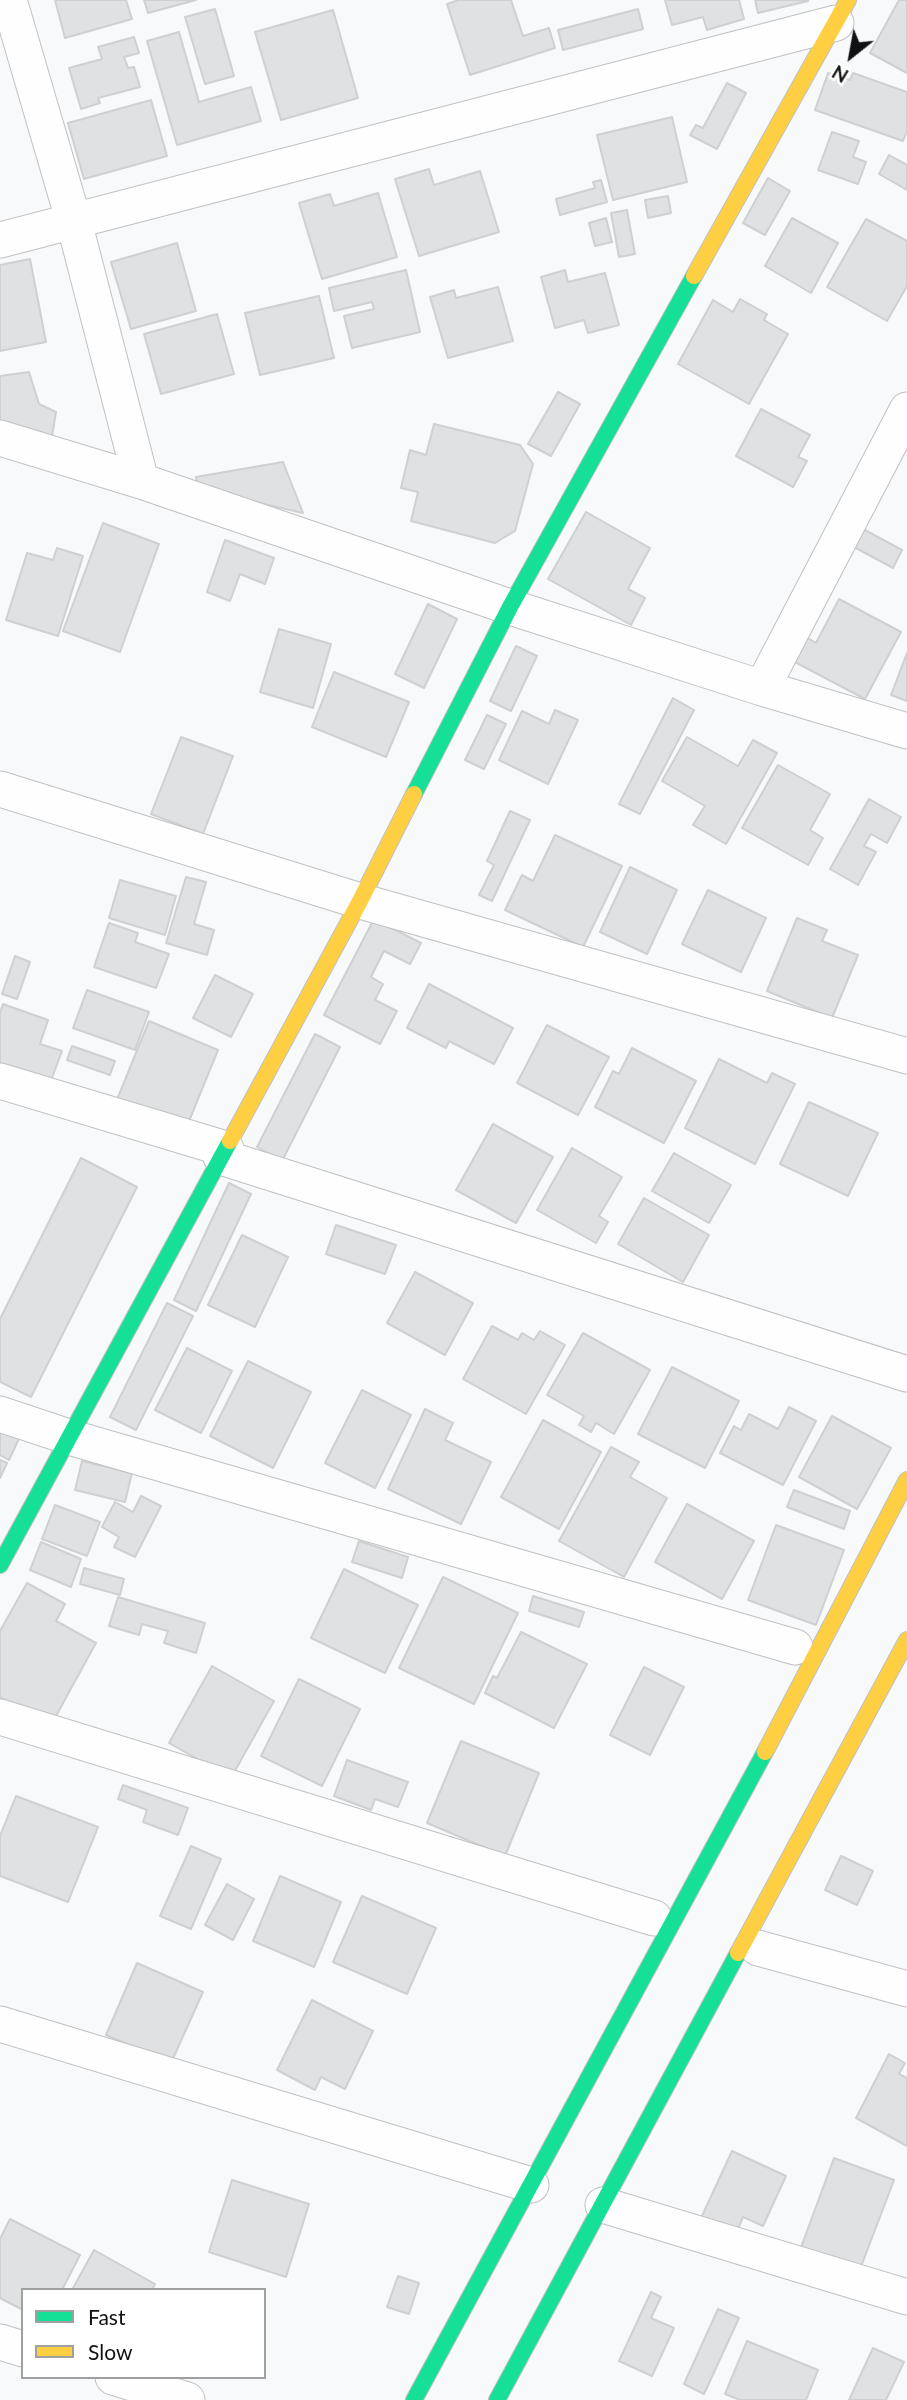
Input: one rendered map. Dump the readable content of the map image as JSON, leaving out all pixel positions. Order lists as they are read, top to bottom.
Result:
{
  "legend": ["Fast", "Slow"],
  "north": "bottom left"
}
